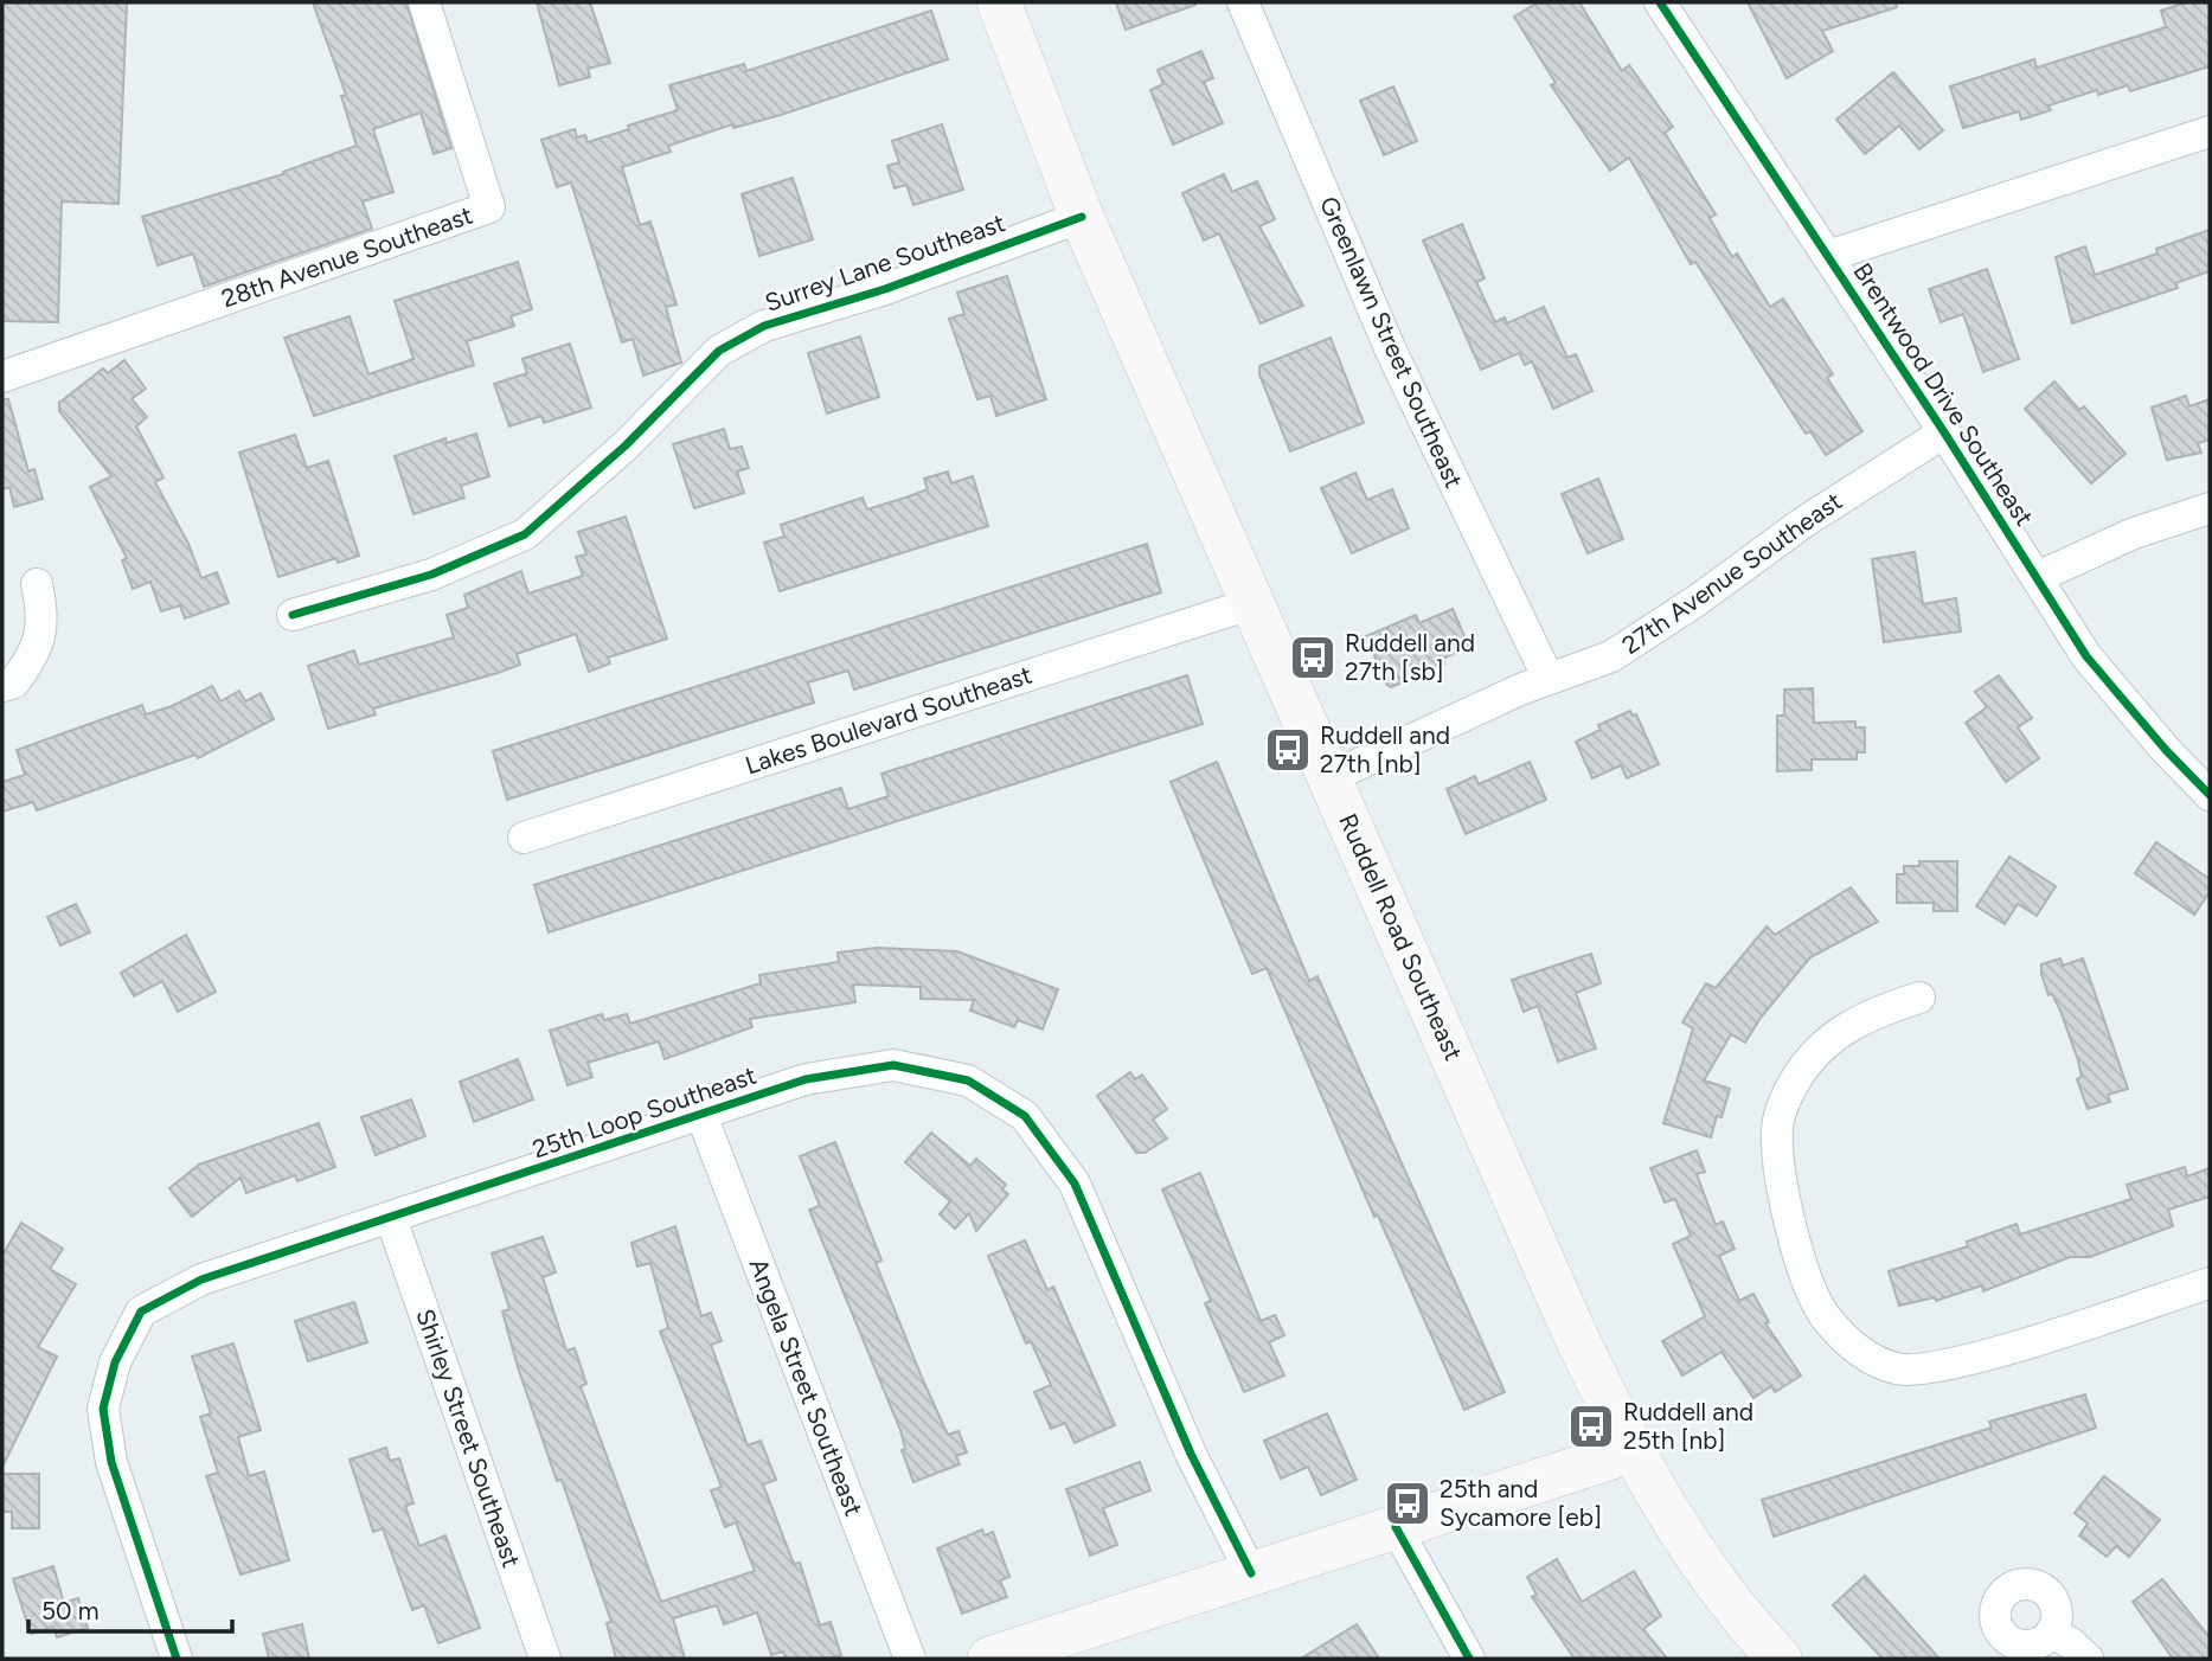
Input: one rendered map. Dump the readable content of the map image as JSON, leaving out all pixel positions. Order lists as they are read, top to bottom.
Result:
{
  "streets": {
    "main road": ["Ruddell Road Southeast"],
    "street": [
      "28th Avenue Southeast",
      "Surrey Lane Southeast",
      "Greenlawn Street Southeast",
      "Brentwood Drive Southeast",
      "27th Avenue Southeast",
      "Lakes Boulevard Southeast",
      "25th Loop Southeast",
      "Angela Street Southeast",
      "Shirley Street Southeast"
    ]
  },
  "crossings": [
    ["Surrey Lane Southeast", "Ruddell Road Southeast"],
    ["Greenlawn Street Southeast", "27th Avenue Southeast"],
    ["Brentwood Drive Southeast", "27th Avenue Southeast"],
    ["27th Avenue Southeast", "Ruddell Road Southeast"],
    ["Lakes Boulevard Southeast", "Ruddell Road Southeast"],
    ["25th Loop Southeast", "Angela Street Southeast"],
    ["25th Loop Southeast", "Shirley Street Southeast"]
  ],
  "places": {
    "bus stop": [
      "Ruddell and 27th [sb]",
      "Ruddell and 27th [nb]",
      "Ruddell and 25th [nb]",
      "25th and Sycamore [eb]"
    ]
  },
  "scale_bar": "50 m"
}
